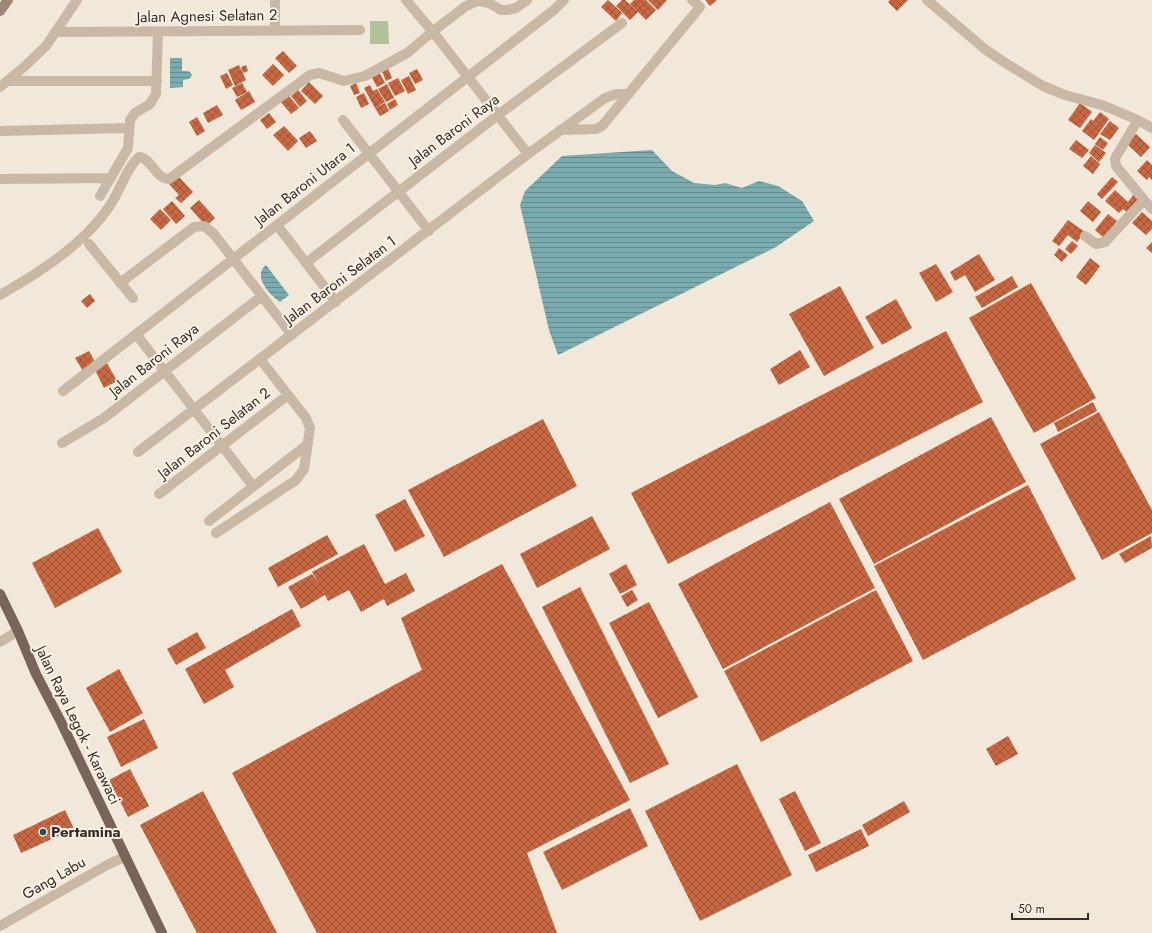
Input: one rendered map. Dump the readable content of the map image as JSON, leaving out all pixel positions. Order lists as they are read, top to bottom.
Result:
{
  "streets": {
    "main road": ["Jalan Raya Legok - Karawaci"],
    "street": [
      "Jalan Agnesi Selatan 2",
      "Jalan Baroni Raya",
      "Jalan Baroni Utara 1",
      "Jalan Baroni Selatan 1",
      "Jalan Baroni Selatan 2",
      "Gang Labu"
    ]
  },
  "crossings": [
    ["Jalan Raya Legok - Karawaci", "Gang Labu"]
  ],
  "places": ["Pertamina"],
  "scale_bar": "50 m"
}
